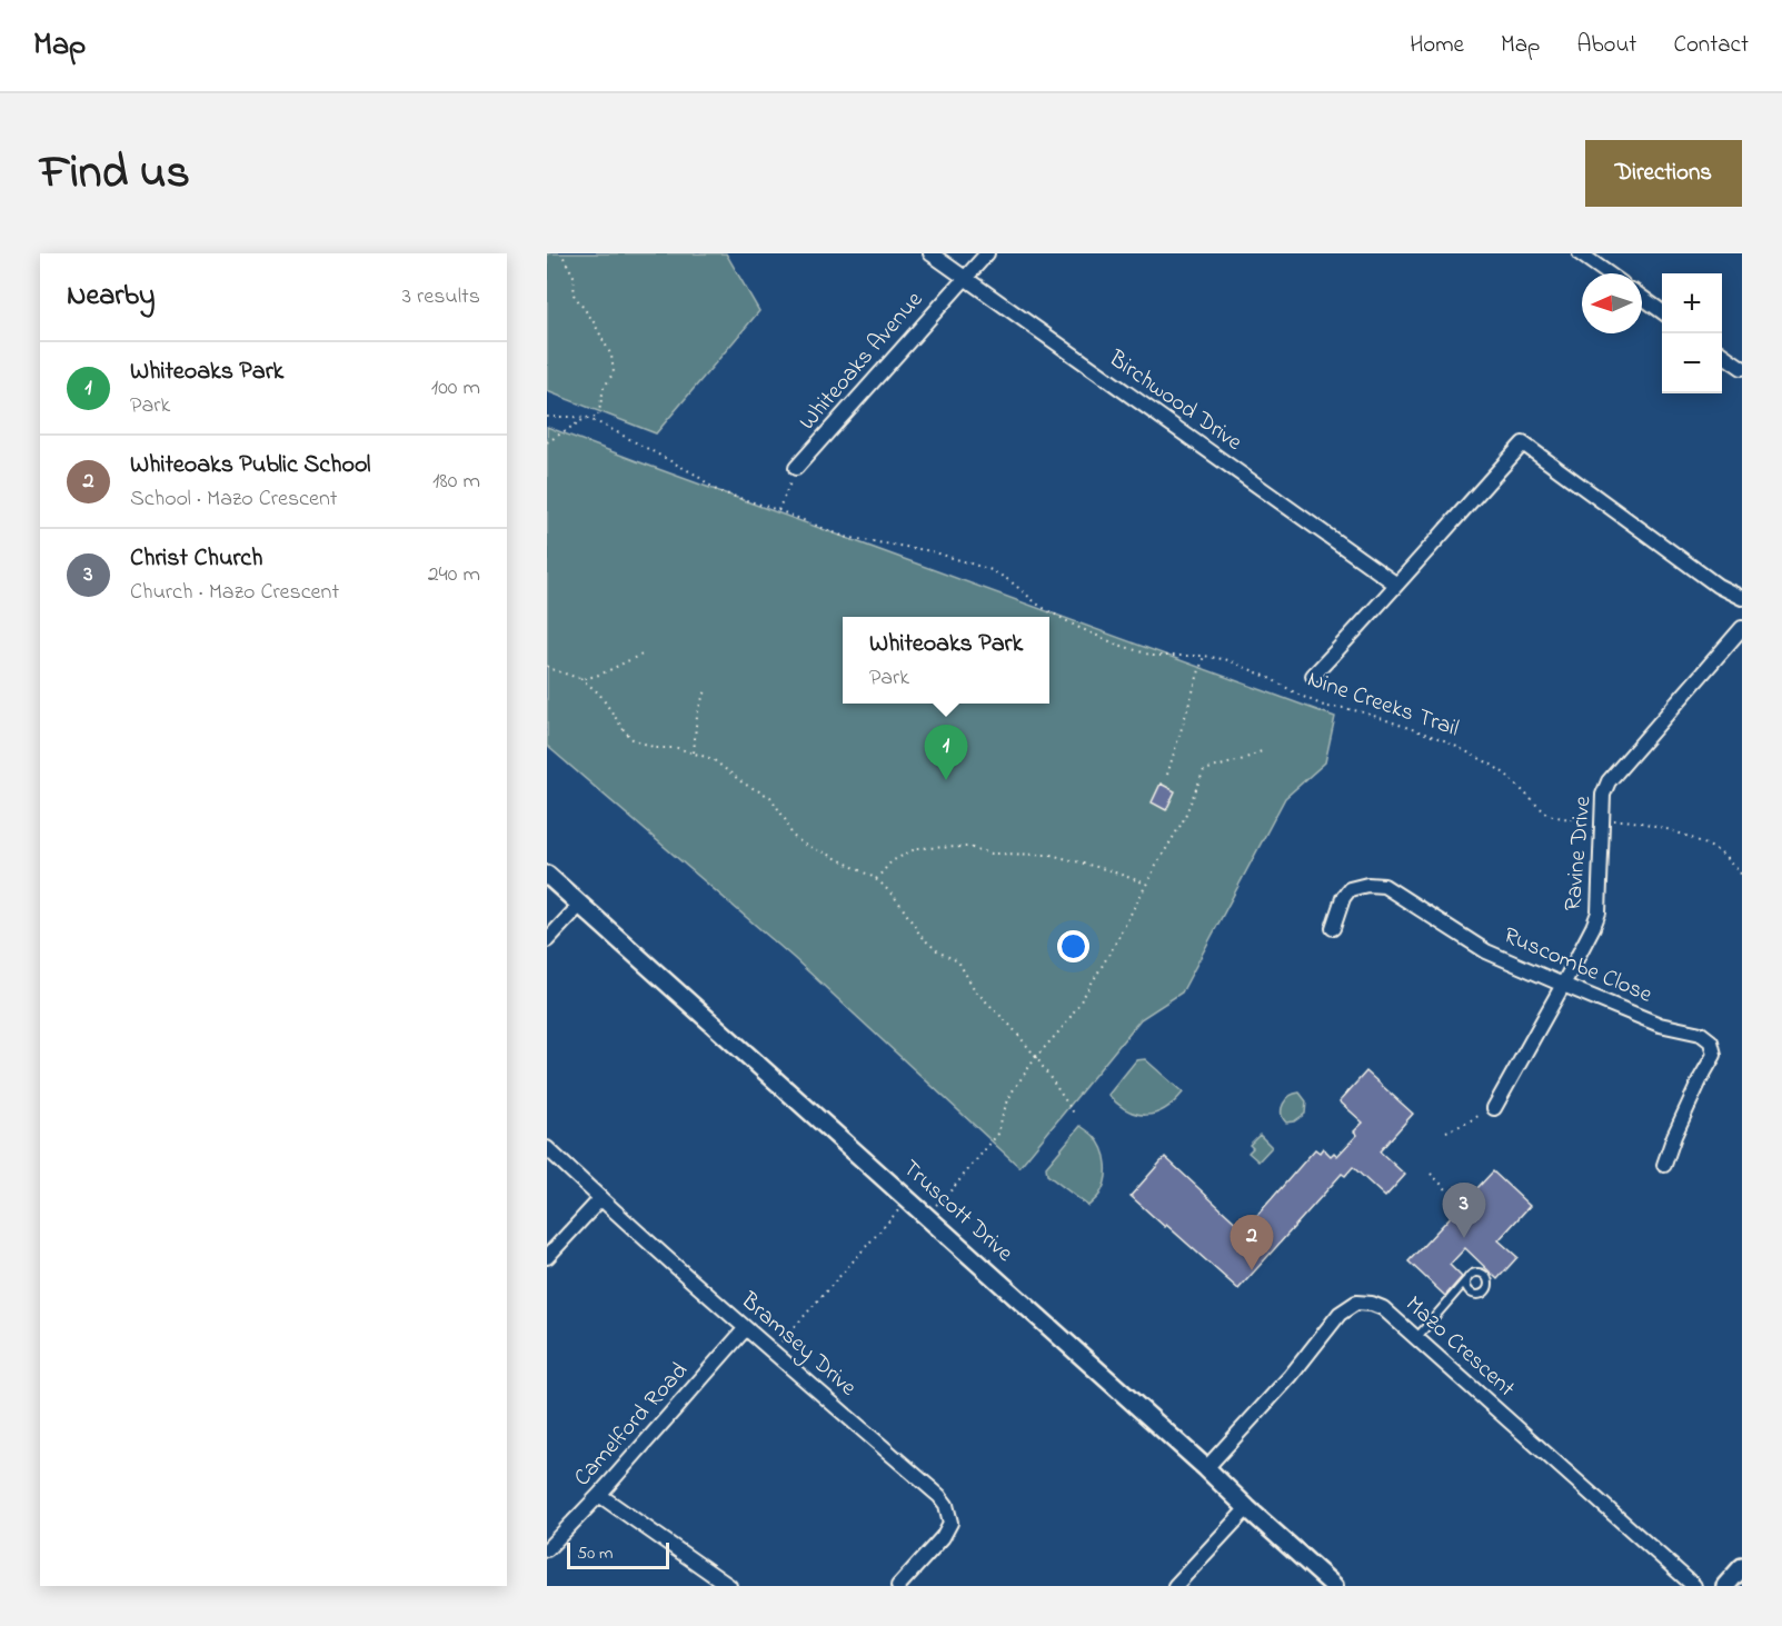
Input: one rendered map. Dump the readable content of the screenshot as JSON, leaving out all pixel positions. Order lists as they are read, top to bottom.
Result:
{
  "streets": {
    "street": [
      "Whiteoaks Avenue",
      "Birchwood Drive",
      "Ravine Drive",
      "Ruscombe Close",
      "Truscott Drive",
      "Bramsey Drive",
      "Mazo Crescent",
      "Camelford Road"
    ],
    "path": ["Nine Creeks Trail"]
  },
  "crossings": [
    ["Whiteoaks Avenue", "Birchwood Drive"],
    ["Nine Creeks Trail", "Ravine Drive"],
    ["Ravine Drive", "Ruscombe Close"],
    ["Truscott Drive", "Mazo Crescent"],
    ["Bramsey Drive", "Camelford Road"]
  ],
  "scale_bar": "50 m",
  "north": "left",
  "page": {
    "header": "Map",
    "nav": [
      "Home",
      "Map",
      "About",
      "Contact"
    ],
    "title": "Find us",
    "buttons": "Directions",
    "heading": ["Nearby", "3 results"],
    "map_buttons": ["+", "−"],
    "list": [
      {
        "mark": "1",
        "name": "Whiteoaks Park",
        "note": "Park",
        "value": "100 m"
      },
      {
        "mark": "2",
        "name": "Whiteoaks Public School",
        "note": "School · Mazo Crescent",
        "value": "180 m"
      },
      {
        "mark": "3",
        "name": "Christ Church",
        "note": "Church · Mazo Crescent",
        "value": "240 m"
      }
    ],
    "popup": ["Whiteoaks Park", "Park"],
    "pins": ["1", "3", "2"],
    "scale": "50 m"
  }
}
